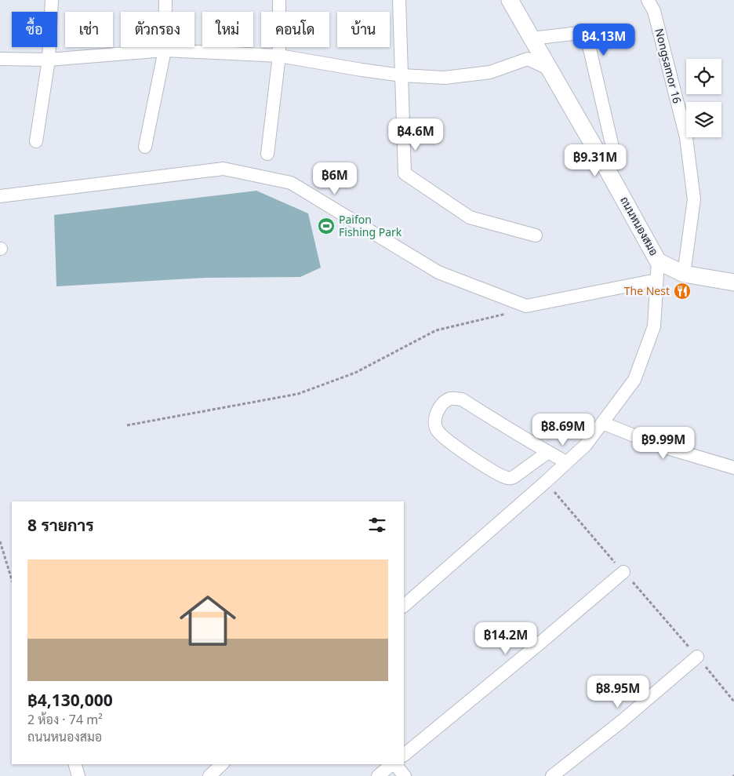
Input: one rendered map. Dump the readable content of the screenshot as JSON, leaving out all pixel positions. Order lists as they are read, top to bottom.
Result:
{
  "streets": {
    "street": ["Nongsamor 16", "ถนนหนองสมอ"]
  },
  "crossings": [
    ["Nongsamor 16", "ถนนหนองสมอ"]
  ],
  "places": {
    "sports": ["Paifon Fishing Park"],
    "restaurant": ["The Nest"]
  },
  "page": {
    "chip": [
      "ซื้อ",
      "เช่า",
      "ตัวกรอง",
      "ใหม่",
      "คอนโด",
      "บ้าน"
    ],
    "price": [
      "฿4.13M",
      "฿4.6M",
      "฿9.31M",
      "฿6M",
      "฿8.69M",
      "฿9.99M",
      "฿14.2M",
      "฿8.95M"
    ],
    "heading": "8 รายการ",
    "list": [
      {
        "name": "฿4,130,000",
        "note": "2 ห้อง · 74 m² · ถนนหนองสมอ"
      }
    ]
  }
}
